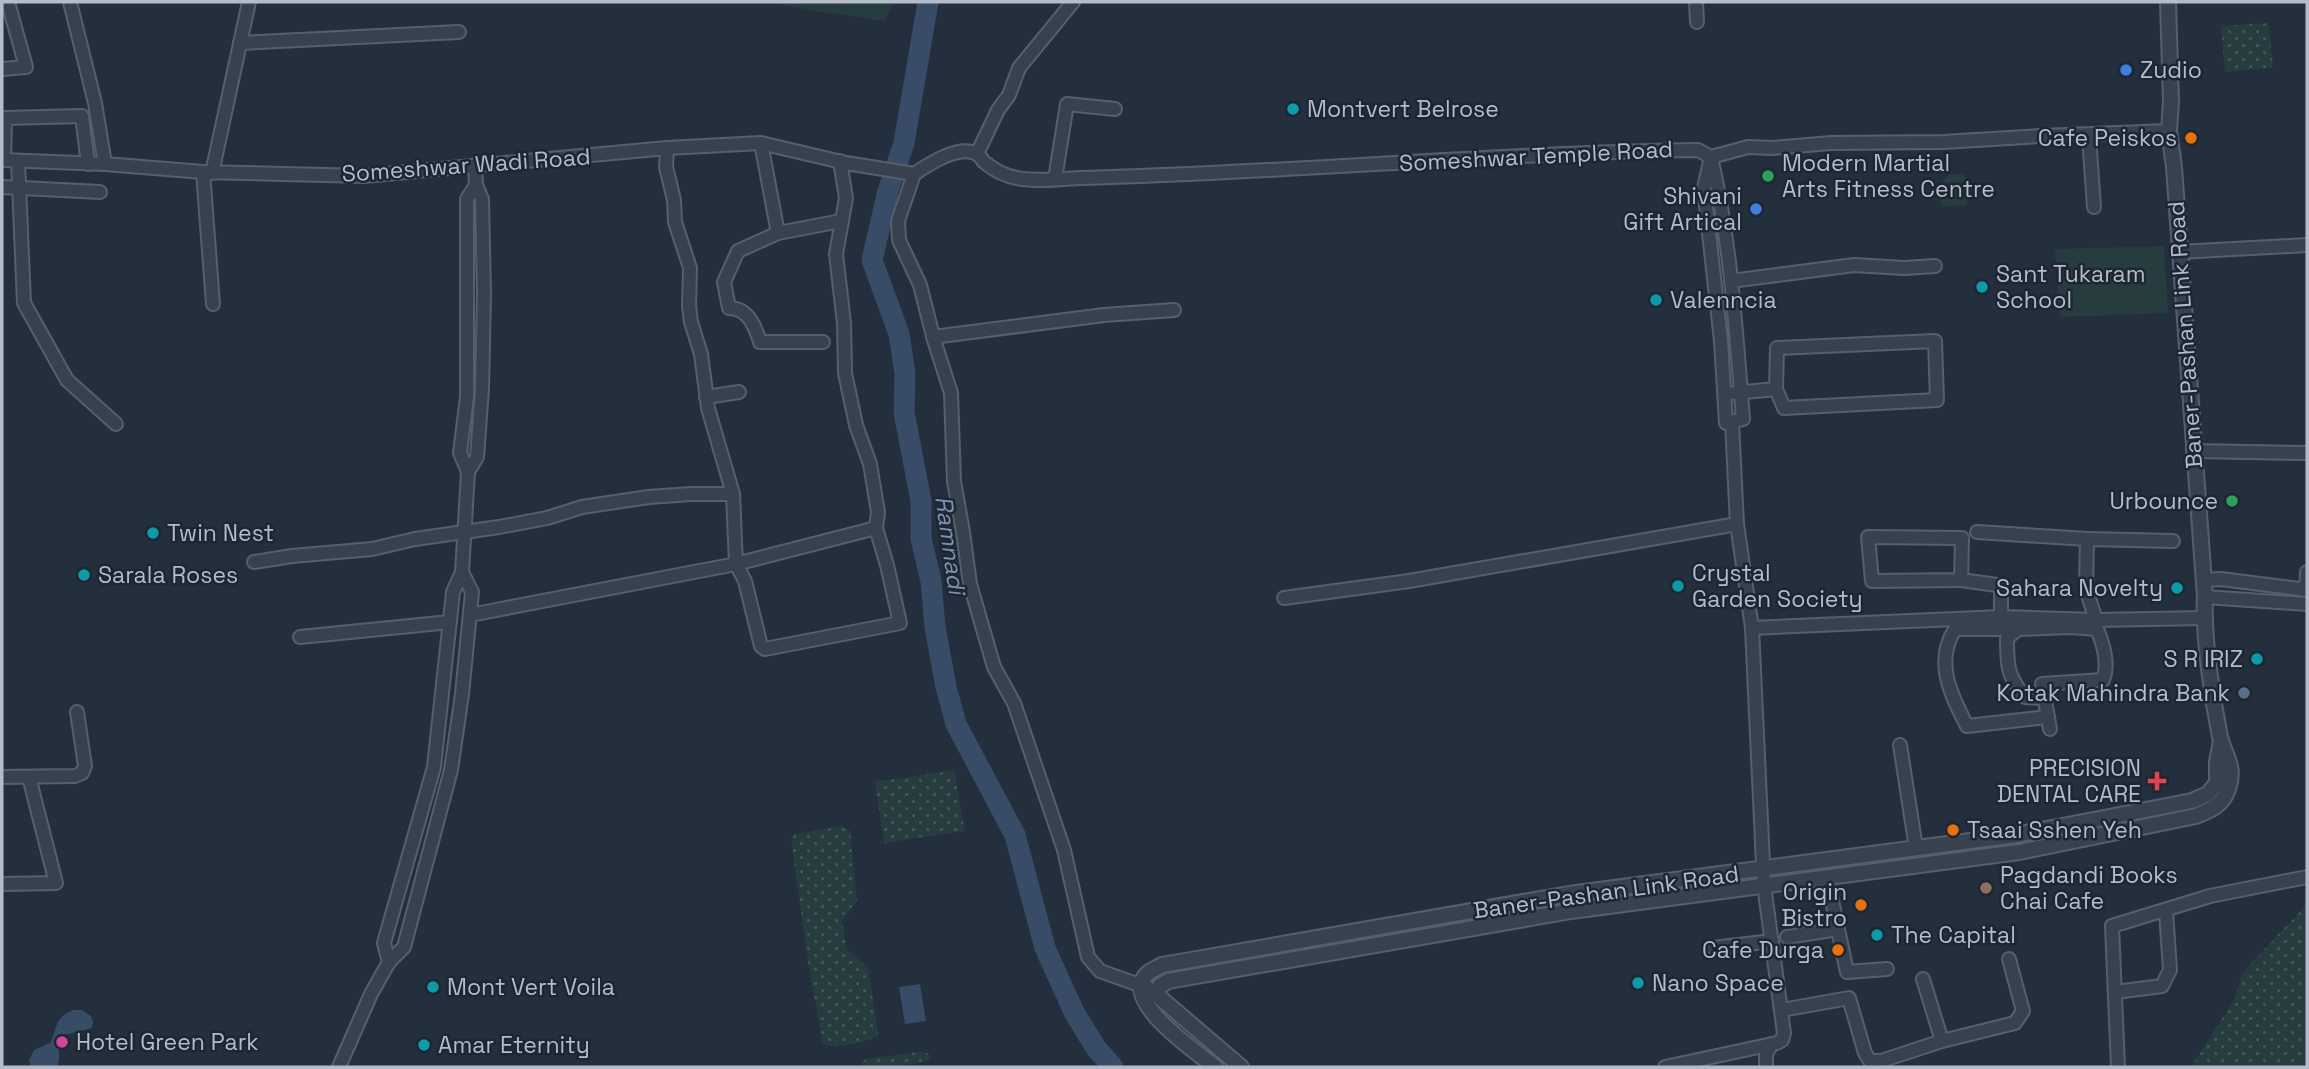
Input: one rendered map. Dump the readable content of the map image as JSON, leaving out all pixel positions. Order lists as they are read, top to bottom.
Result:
{
  "streets": {
    "street": ["Someshwar Temple Road", "Someshwar Wadi Road", "Baner-Pashan Link Road"]
  },
  "crossings": [
    ["Someshwar Temple Road", "Baner-Pashan Link Road"]
  ],
  "water": ["Ramnadi"],
  "places": {
    "other": [
      "Zudio",
      "Montvert Belrose",
      "Cafe Peiskos",
      "Modern Martial Arts Fitness Centre",
      "Shivani Gift Artical",
      "Sant Tukaram School",
      "Valenncia",
      "Urbounce",
      "Twin Nest",
      "Sarala Roses",
      "Crystal Garden Society",
      "Sahara Novelty",
      "S R IRIZ",
      "Kotak Mahindra Bank",
      "Tsaai Sshen Yeh",
      "Pagdandi Books Chai Cafe",
      "Origin Bistro",
      "The Capital",
      "Cafe Durga",
      "Nano Space",
      "Mont Vert Voila",
      "Hotel Green Park",
      "Amar Eternity"
    ],
    "health": ["PRECISION DENTAL CARE"]
  }
}
